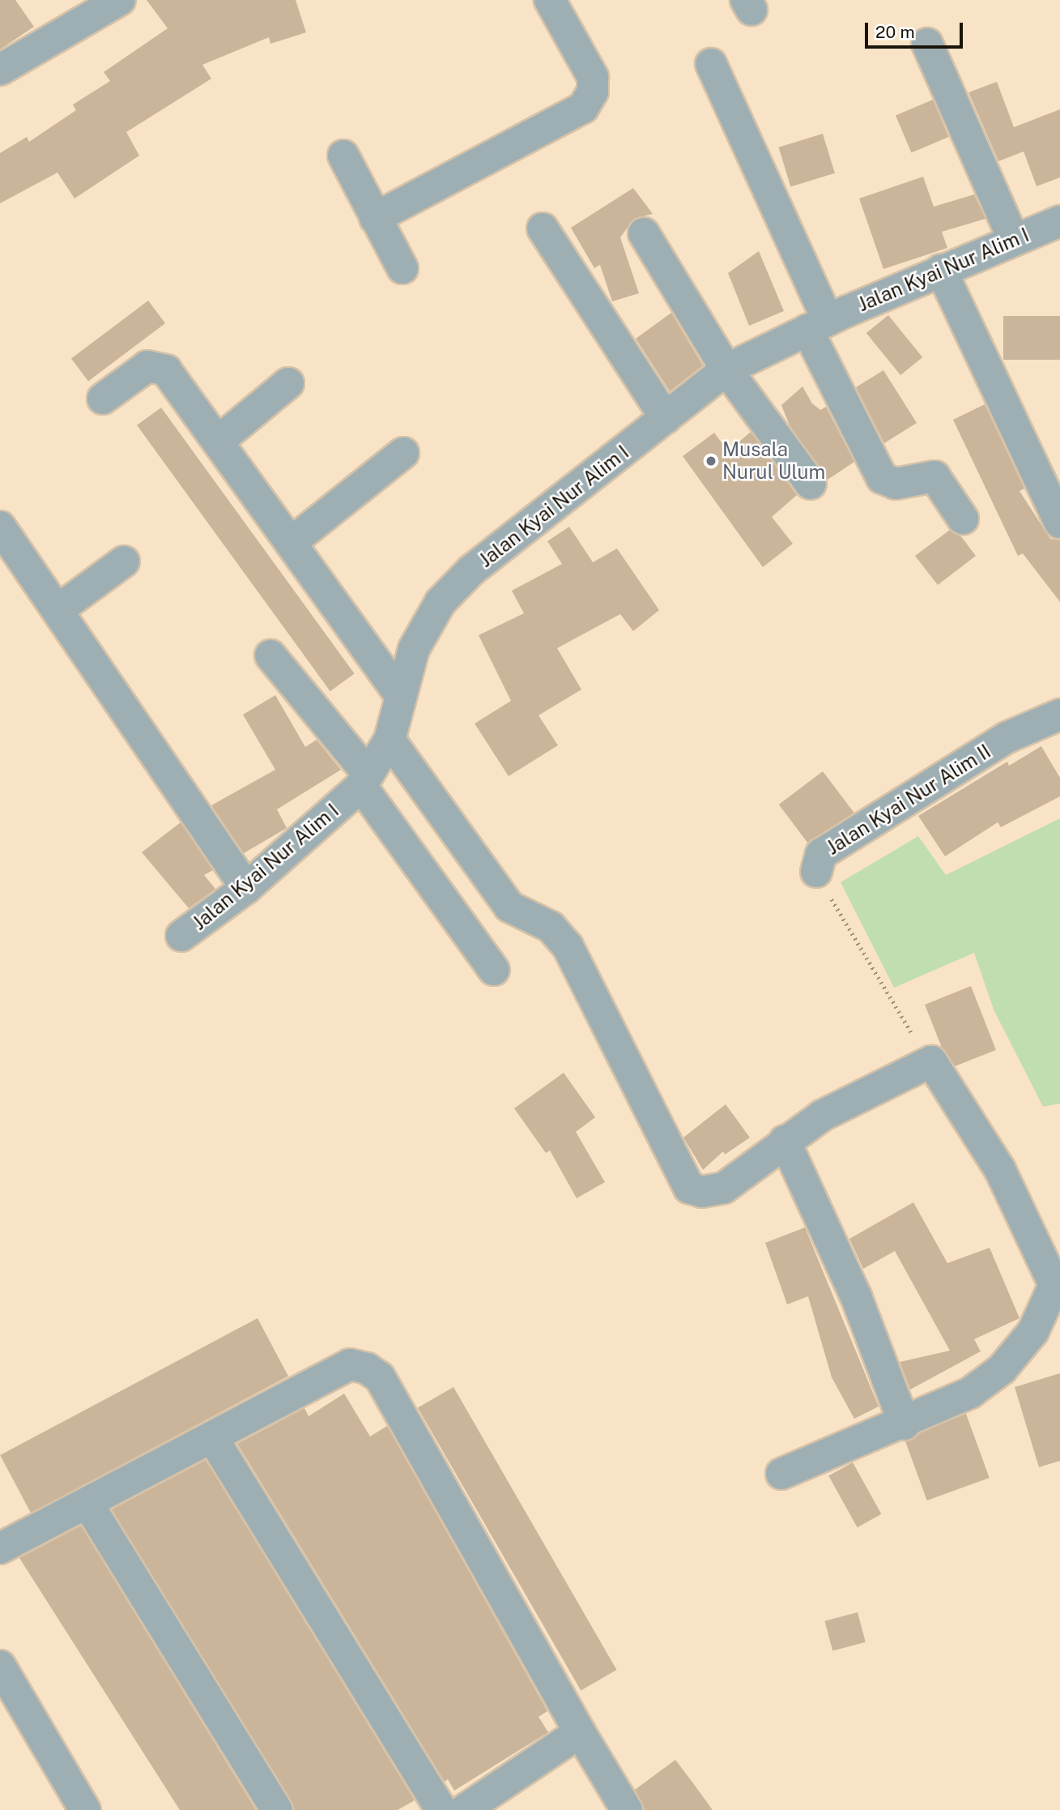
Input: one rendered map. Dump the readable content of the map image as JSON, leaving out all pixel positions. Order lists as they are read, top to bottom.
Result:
{
  "streets": {
    "street": ["Jalan Kyai Nur Alim I", "Jalan Kyai Nur Alim II"]
  },
  "places": ["Musala Nurul Ulum"],
  "scale_bar": "20 m"
}
